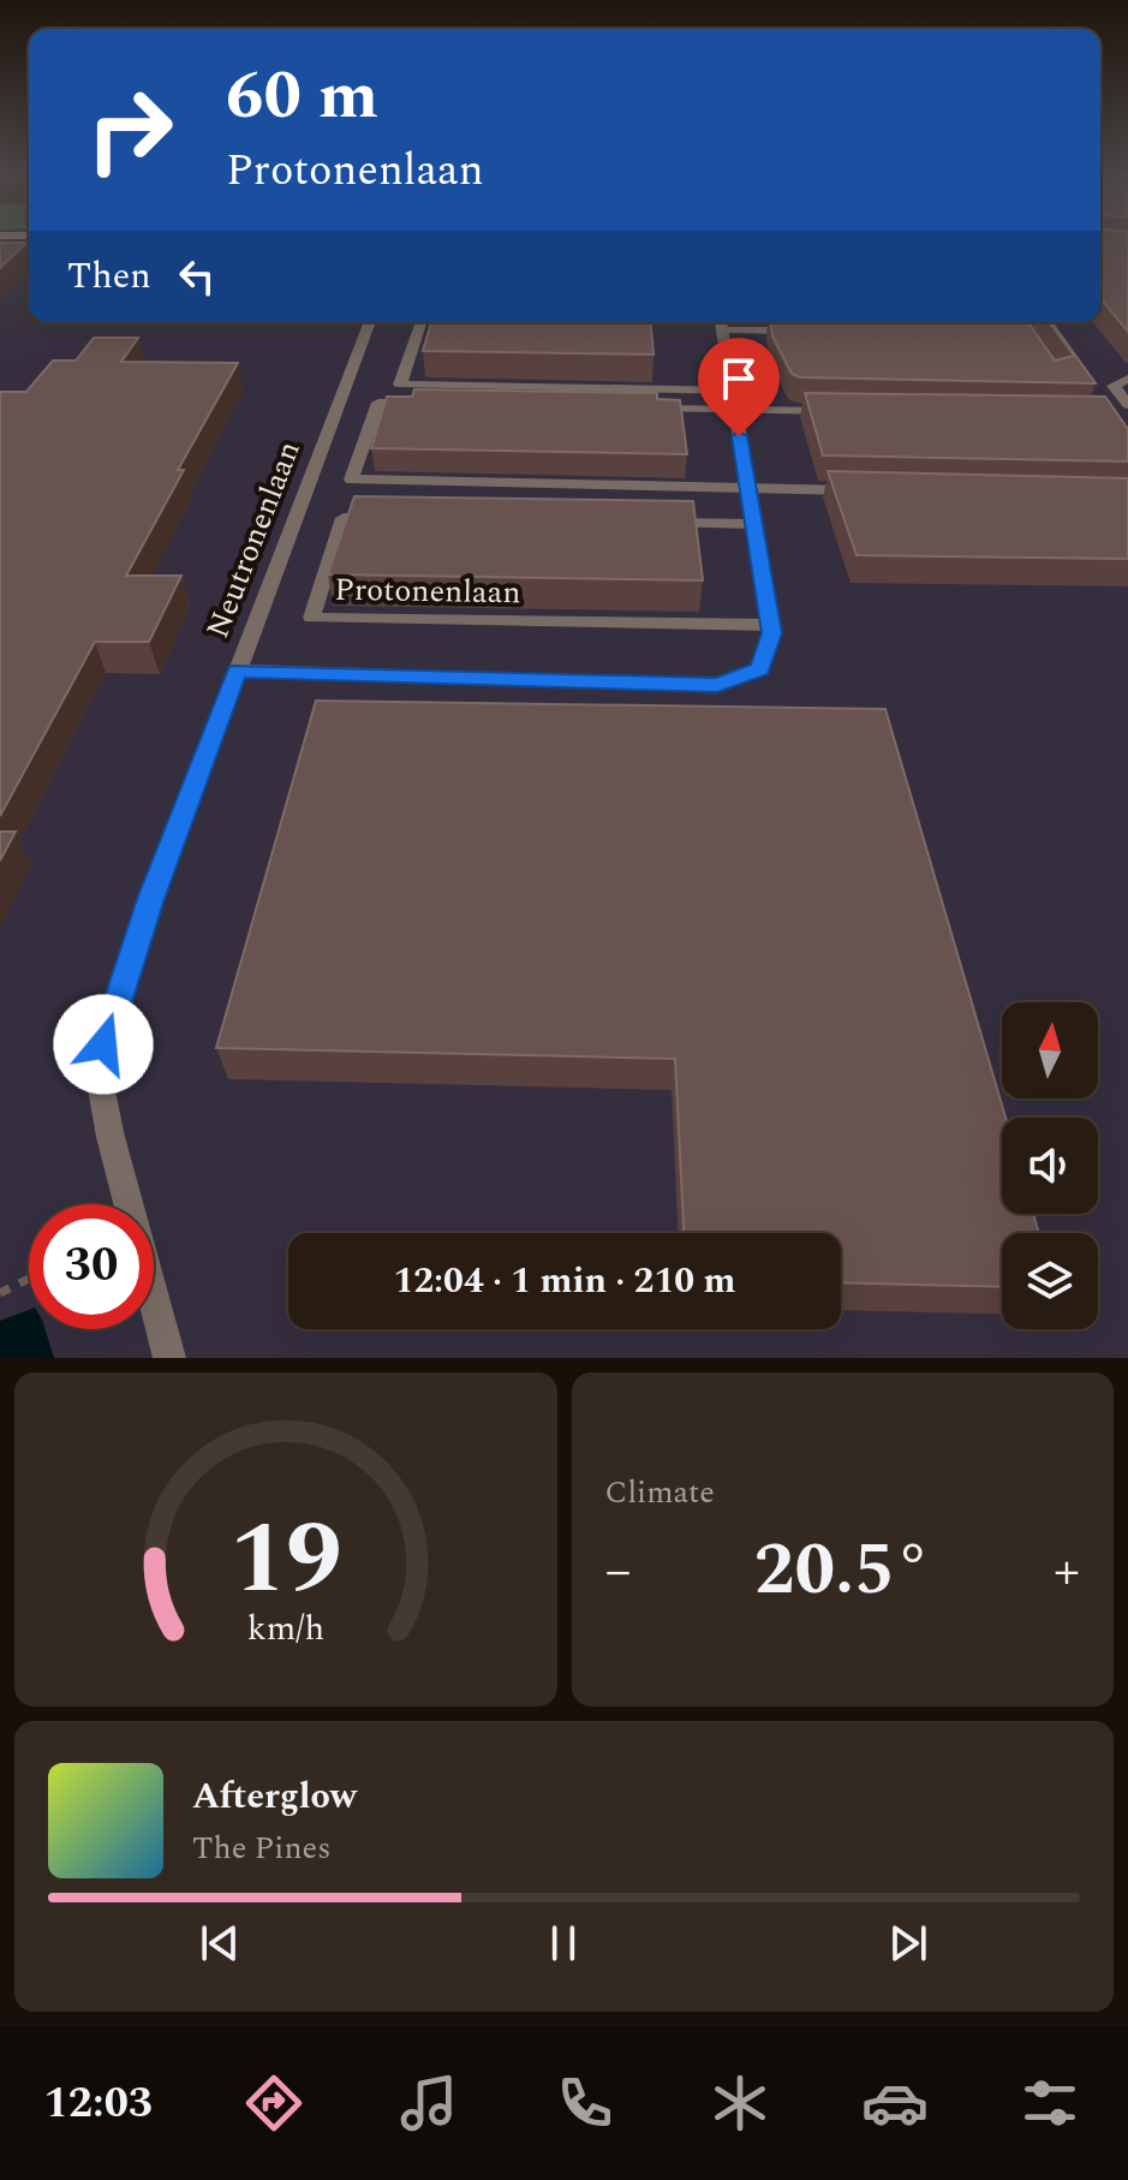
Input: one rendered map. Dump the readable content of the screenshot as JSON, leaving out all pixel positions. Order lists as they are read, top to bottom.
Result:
{
  "streets": {
    "street": ["Neutronenlaan", "Protonenlaan"]
  },
  "north": "top",
  "page": {
    "turn": ["60 m", "Protonenlaan"],
    "then": "Then",
    "limit": "30",
    "trip": "12:04 · 1 min · 210 m",
    "tile": "Climate",
    "heat": ["−", "20.5°", "+"],
    "song": ["Afterglow", "The Pines"],
    "tabs": "12:03",
    "gauge": ["19", "km/h"]
  }
}
